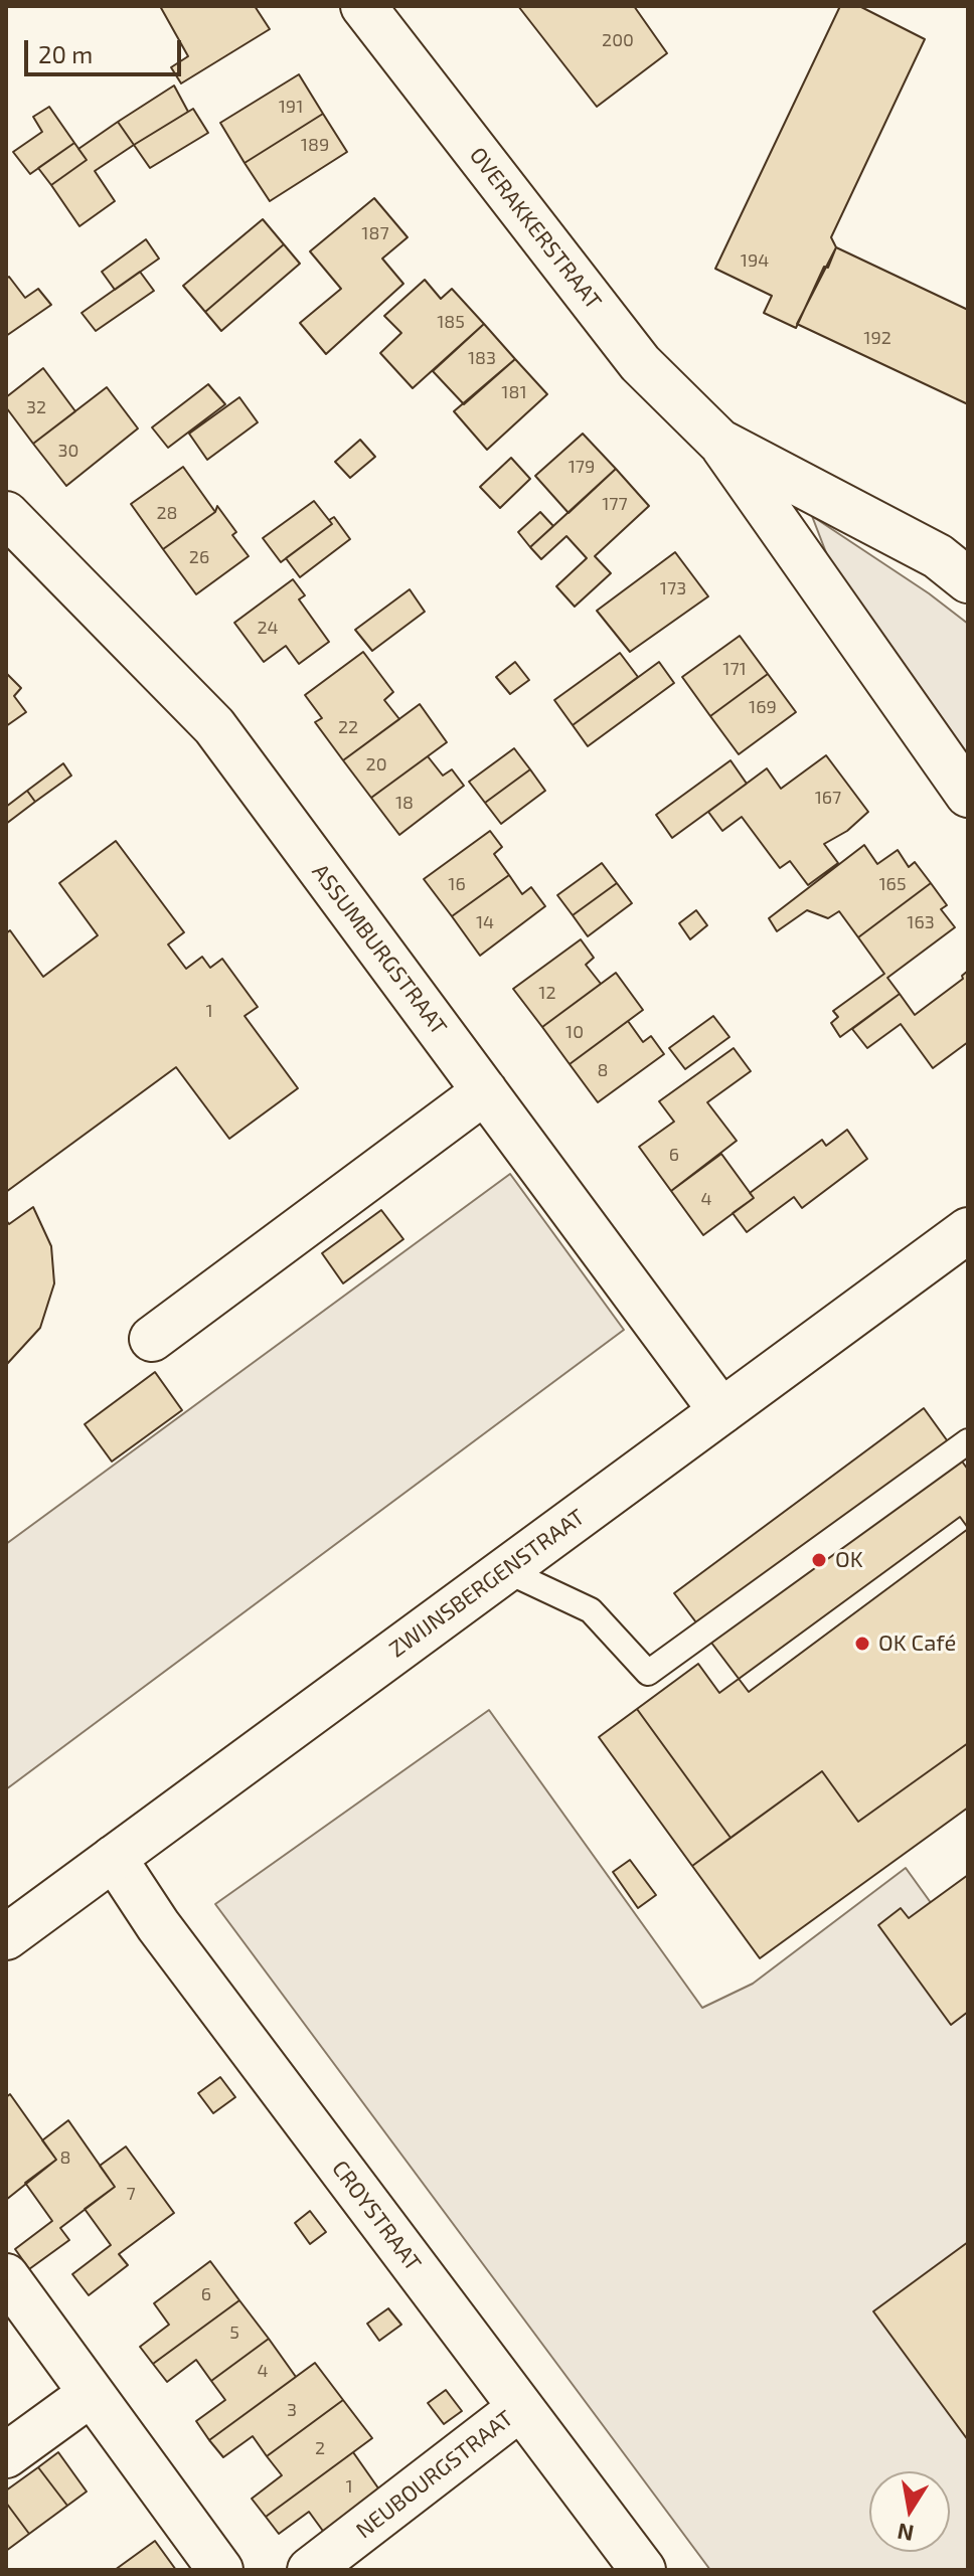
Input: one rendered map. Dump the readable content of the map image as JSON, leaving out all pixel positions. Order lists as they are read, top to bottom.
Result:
{
  "streets": {
    "street": [
      "OVERAKKERSTRAAT",
      "ASSUMBURGSTRAAT",
      "ZWIJNSBERGENSTRAAT",
      "CROYSTRAAT",
      "NEUBOURGSTRAAT"
    ]
  },
  "crossings": [
    ["ASSUMBURGSTRAAT", "ZWIJNSBERGENSTRAAT"],
    ["ZWIJNSBERGENSTRAAT", "CROYSTRAAT"],
    ["CROYSTRAAT", "NEUBOURGSTRAAT"]
  ],
  "places": ["OK", "OK Café"],
  "house_numbers": [
    "200",
    "191",
    "189",
    "187",
    "194",
    "185",
    "192",
    "183",
    "181",
    "32",
    "30",
    "179",
    "177",
    "28",
    "26",
    "173",
    "24",
    "171",
    "169",
    "22",
    "20",
    "167",
    "18",
    "16",
    "165",
    "14",
    "163",
    "12",
    "1",
    "10",
    "8",
    "6",
    "4",
    "8",
    "7",
    "6",
    "5",
    "4",
    "3",
    "2",
    "1"
  ],
  "scale_bar": "20 m",
  "north": "bottom"
}
